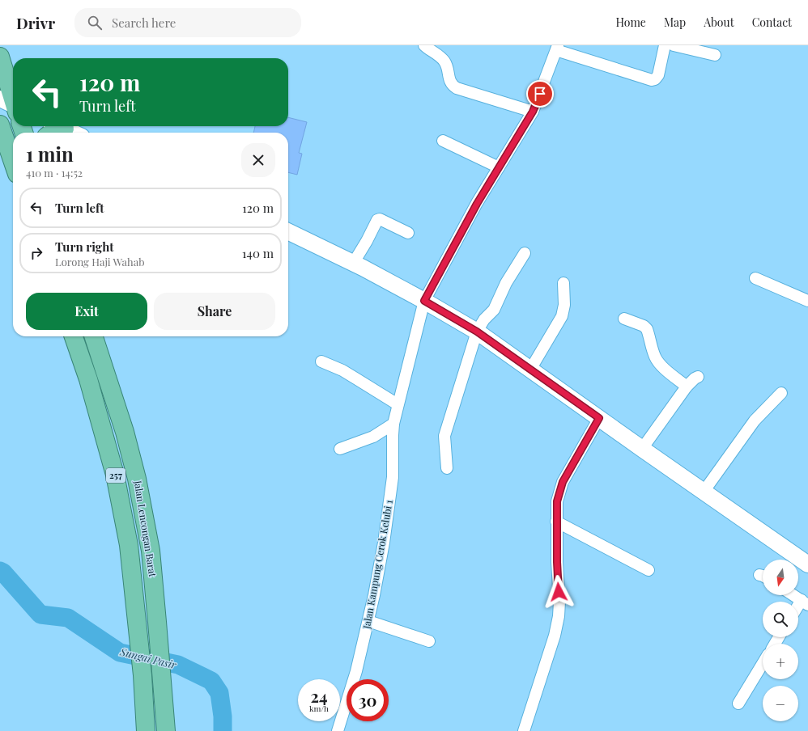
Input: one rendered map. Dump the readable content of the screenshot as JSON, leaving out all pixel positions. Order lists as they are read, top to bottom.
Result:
{
  "streets": {
    "highway": ["257", "Jalan Lencongan Barat"],
    "street": ["Jalan Kampung Cerok Kelubi 1"]
  },
  "water": ["Sungai Pasir"],
  "north": "bottom",
  "page": {
    "header": "Drivr",
    "search": "Search here",
    "nav": [
      "Home",
      "Map",
      "About",
      "Contact"
    ],
    "turn": ["120 m", "Turn left"],
    "heading": ["1 min", "410 m · 14:52"],
    "list": [
      {
        "name": "Turn left",
        "value": "120 m"
      },
      {
        "name": "Turn right",
        "note": "Lorong Haji Wahab",
        "value": "140 m"
      }
    ],
    "buttons": ["Exit", "Share"],
    "map_buttons": ["+", "−"],
    "speed": "24 km/h",
    "limit": "30"
  }
}
